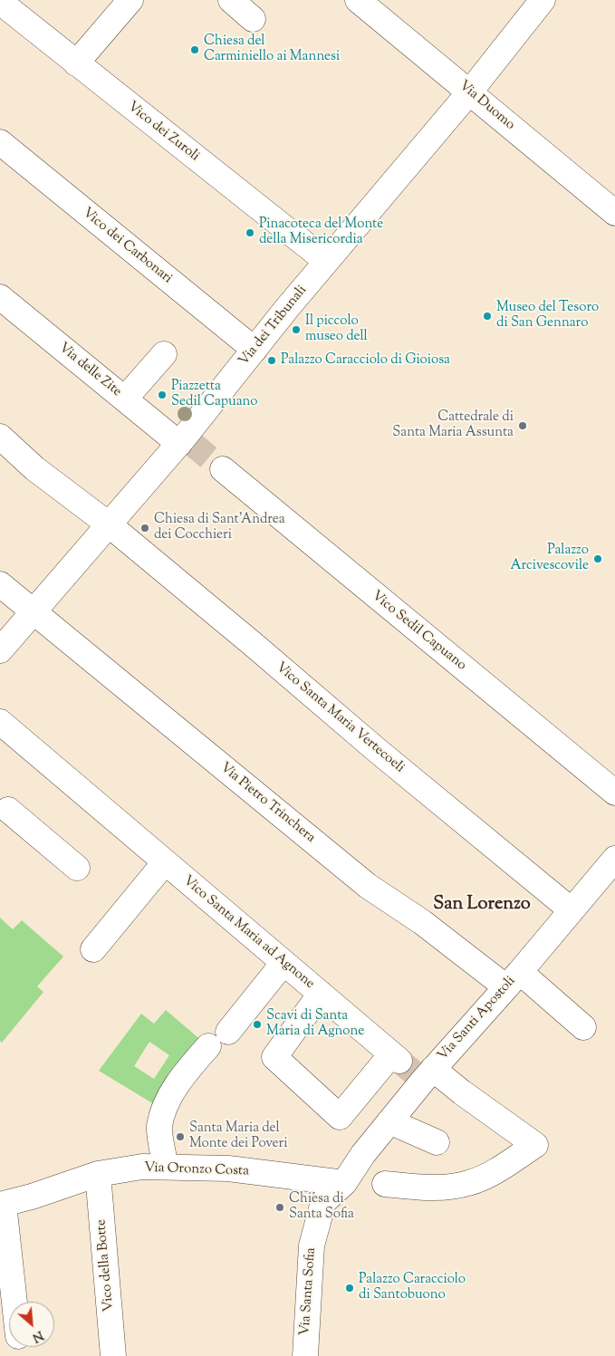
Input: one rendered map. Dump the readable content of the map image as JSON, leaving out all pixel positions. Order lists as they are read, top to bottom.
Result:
{
  "streets": {
    "street": [
      "Via Duomo",
      "Vico dei Zuroli",
      "Vico dei Carbonari",
      "Via dei Tribunali",
      "Via delle Zite",
      "Vico Sedil Capuano",
      "Vico Santa Maria Vertecoeli",
      "Via Pietro Trinchera",
      "Vico Santa Maria ad Agnone",
      "Via Santi Apostoli",
      "Via Oronzo Costa",
      "Vico della Botte",
      "Via Santa Sofia"
    ]
  },
  "crossings": [
    ["Via Duomo", "Via dei Tribunali"],
    ["Vico dei Zuroli", "Via dei Tribunali"],
    ["Vico dei Carbonari", "Via dei Tribunali"],
    ["Via dei Tribunali", "Via delle Zite"],
    ["Via dei Tribunali", "Vico Santa Maria Vertecoeli"],
    ["Via dei Tribunali", "Via Pietro Trinchera"],
    ["Vico Santa Maria Vertecoeli", "Via Santi Apostoli"],
    ["Via Pietro Trinchera", "Via Santi Apostoli"],
    ["Vico Santa Maria ad Agnone", "Via Santi Apostoli"],
    ["Via Santi Apostoli", "Via Oronzo Costa"],
    ["Via Santi Apostoli", "Via Santa Sofia"],
    ["Via Oronzo Costa", "Vico della Botte"],
    ["Via Oronzo Costa", "Via Santa Sofia"]
  ],
  "districts": ["San Lorenzo"],
  "places": [
    "Chiesa del Carminiello ai Mannesi",
    "Pinacoteca del Monte della Misericordia",
    "Museo del Tesoro di San Gennaro",
    "Il piccolo museo dell",
    "Palazzo Caracciolo di Gioiosa",
    "Piazzetta Sedil Capuano",
    "Cattedrale di Santa Maria Assunta",
    "Chiesa di Sant'Andrea dei Cocchieri",
    "Palazzo Arcivescovile",
    "Scavi di Santa Maria di Agnone",
    "Santa Maria del Monte dei Poveri",
    "Chiesa di Santa Sofia",
    "Palazzo Caracciolo di Santobuono"
  ],
  "north": "bottom right"
}
